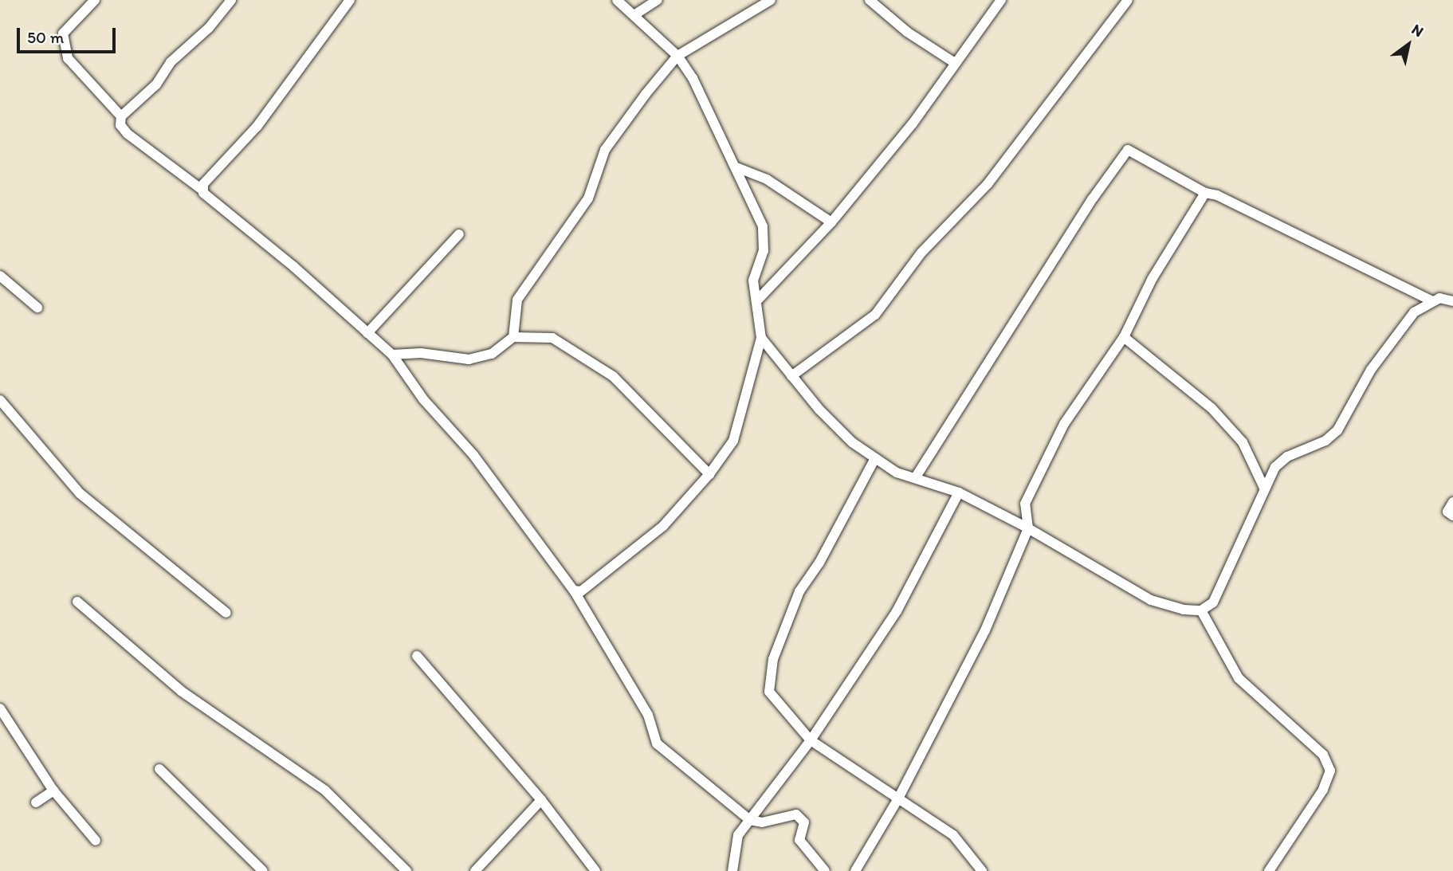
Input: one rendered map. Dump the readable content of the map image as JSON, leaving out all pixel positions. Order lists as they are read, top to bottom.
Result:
{
  "scale_bar": "50 m",
  "north": "top right"
}
